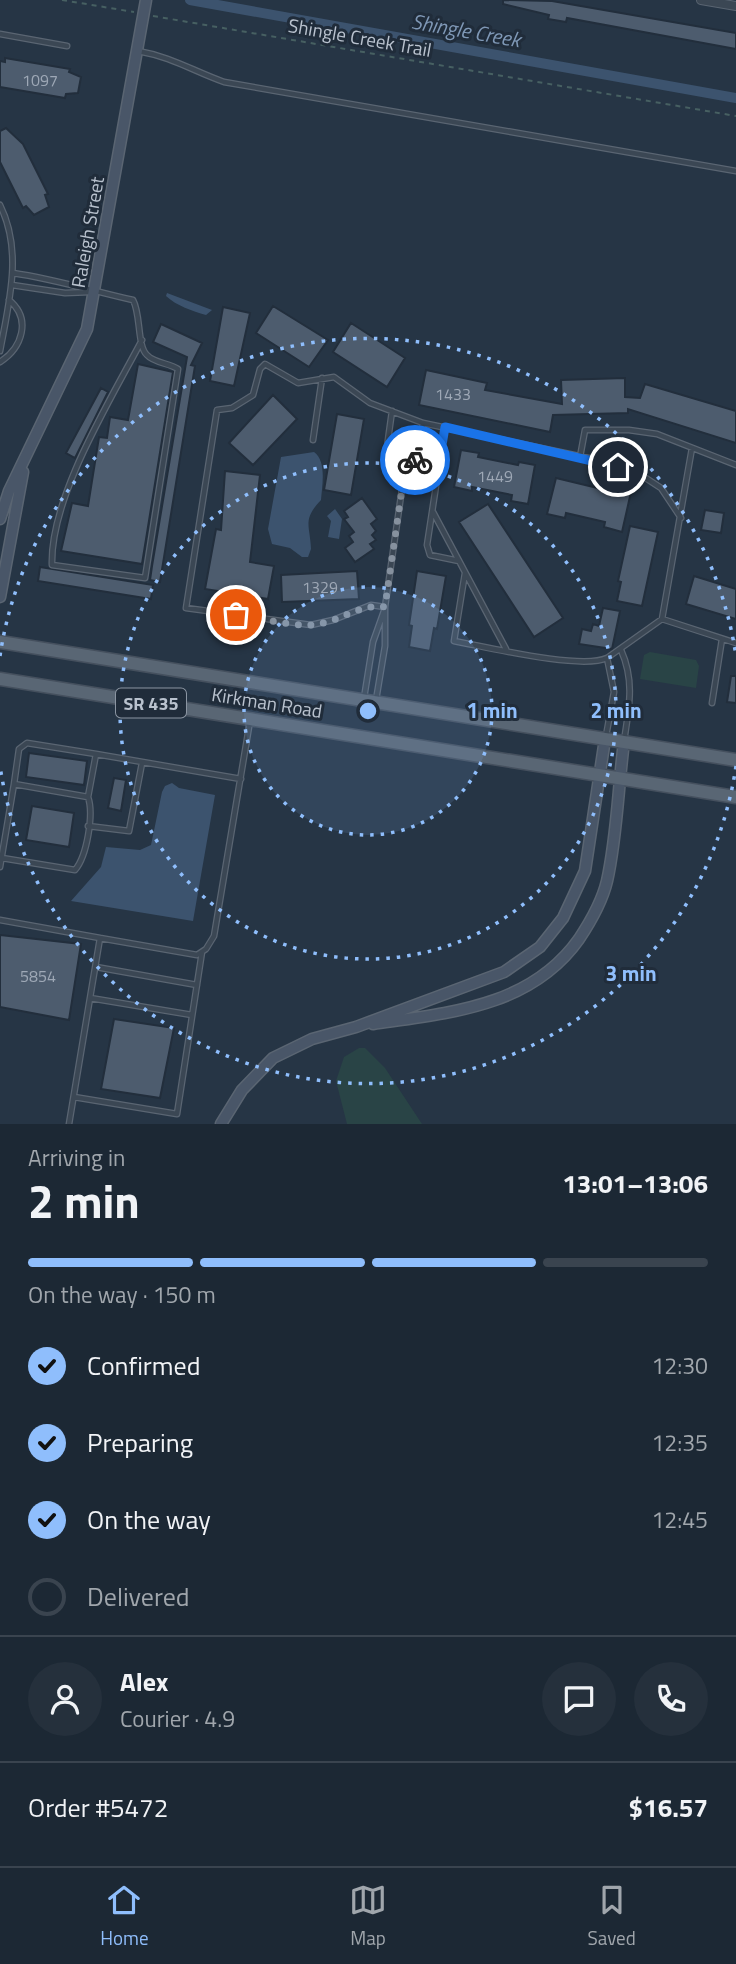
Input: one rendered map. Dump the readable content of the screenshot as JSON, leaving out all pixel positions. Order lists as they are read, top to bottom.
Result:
{
  "streets": {
    "main road": ["Kirkman Road", "SR 435"],
    "street": ["Raleigh Street"],
    "path": ["Shingle Creek Trail"]
  },
  "water": ["Shingle Creek"],
  "house_numbers": [
    "1097",
    "1433",
    "1449",
    "1329",
    "5854"
  ],
  "page": {
    "heading": ["2 min", "Arriving in", "13:01–13:06"],
    "panel": [
      "Alex",
      "Courier · 4.9",
      "Order #5472",
      "$16.57"
    ],
    "bar": "On the way · 150 m",
    "list": [
      ["Confirmed", "12:30"],
      ["Preparing", "12:35"],
      ["On the way", "12:45"],
      "Delivered"
    ],
    "tabs": ["Home", "Map", "Saved"]
  },
  "rings": ["1 min", "2 min", "3 min"]
}
